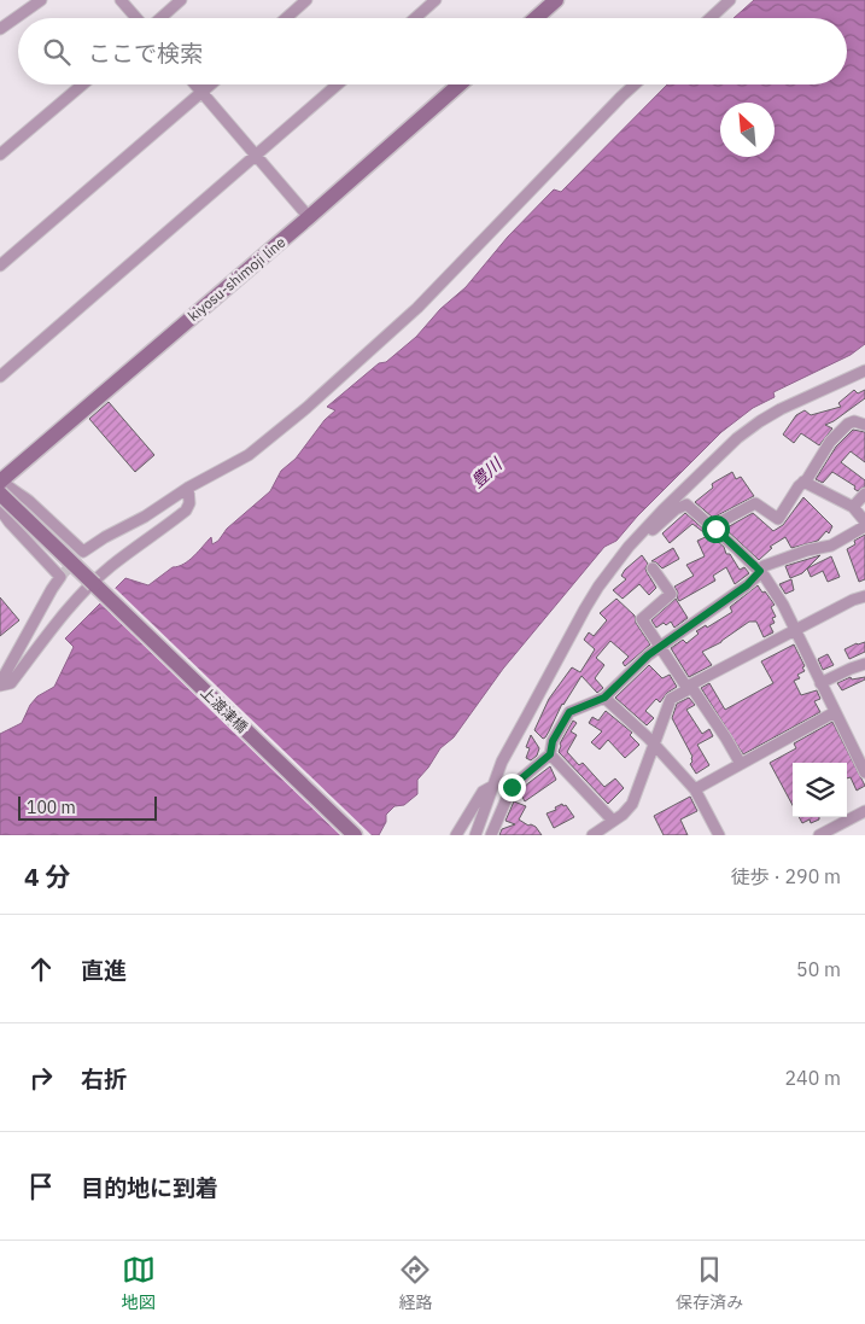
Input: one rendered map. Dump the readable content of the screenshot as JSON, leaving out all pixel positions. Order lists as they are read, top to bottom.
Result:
{
  "streets": {
    "main road": ["kiyosu-shimoji line", "上渡津橋"]
  },
  "crossings": [
    ["kiyosu-shimoji line", "上渡津橋"]
  ],
  "water": ["豊川"],
  "scale_bar": "100 m",
  "north": "top left",
  "page": {
    "search": "ここで検索",
    "scale": "100 m",
    "heading": ["4 分", "徒歩 · 290 m"],
    "list": [
      ["直進", "50 m"],
      ["右折", "240 m"],
      "目的地に到着"
    ],
    "nav": ["地図", "経路", "保存済み"]
  }
}
